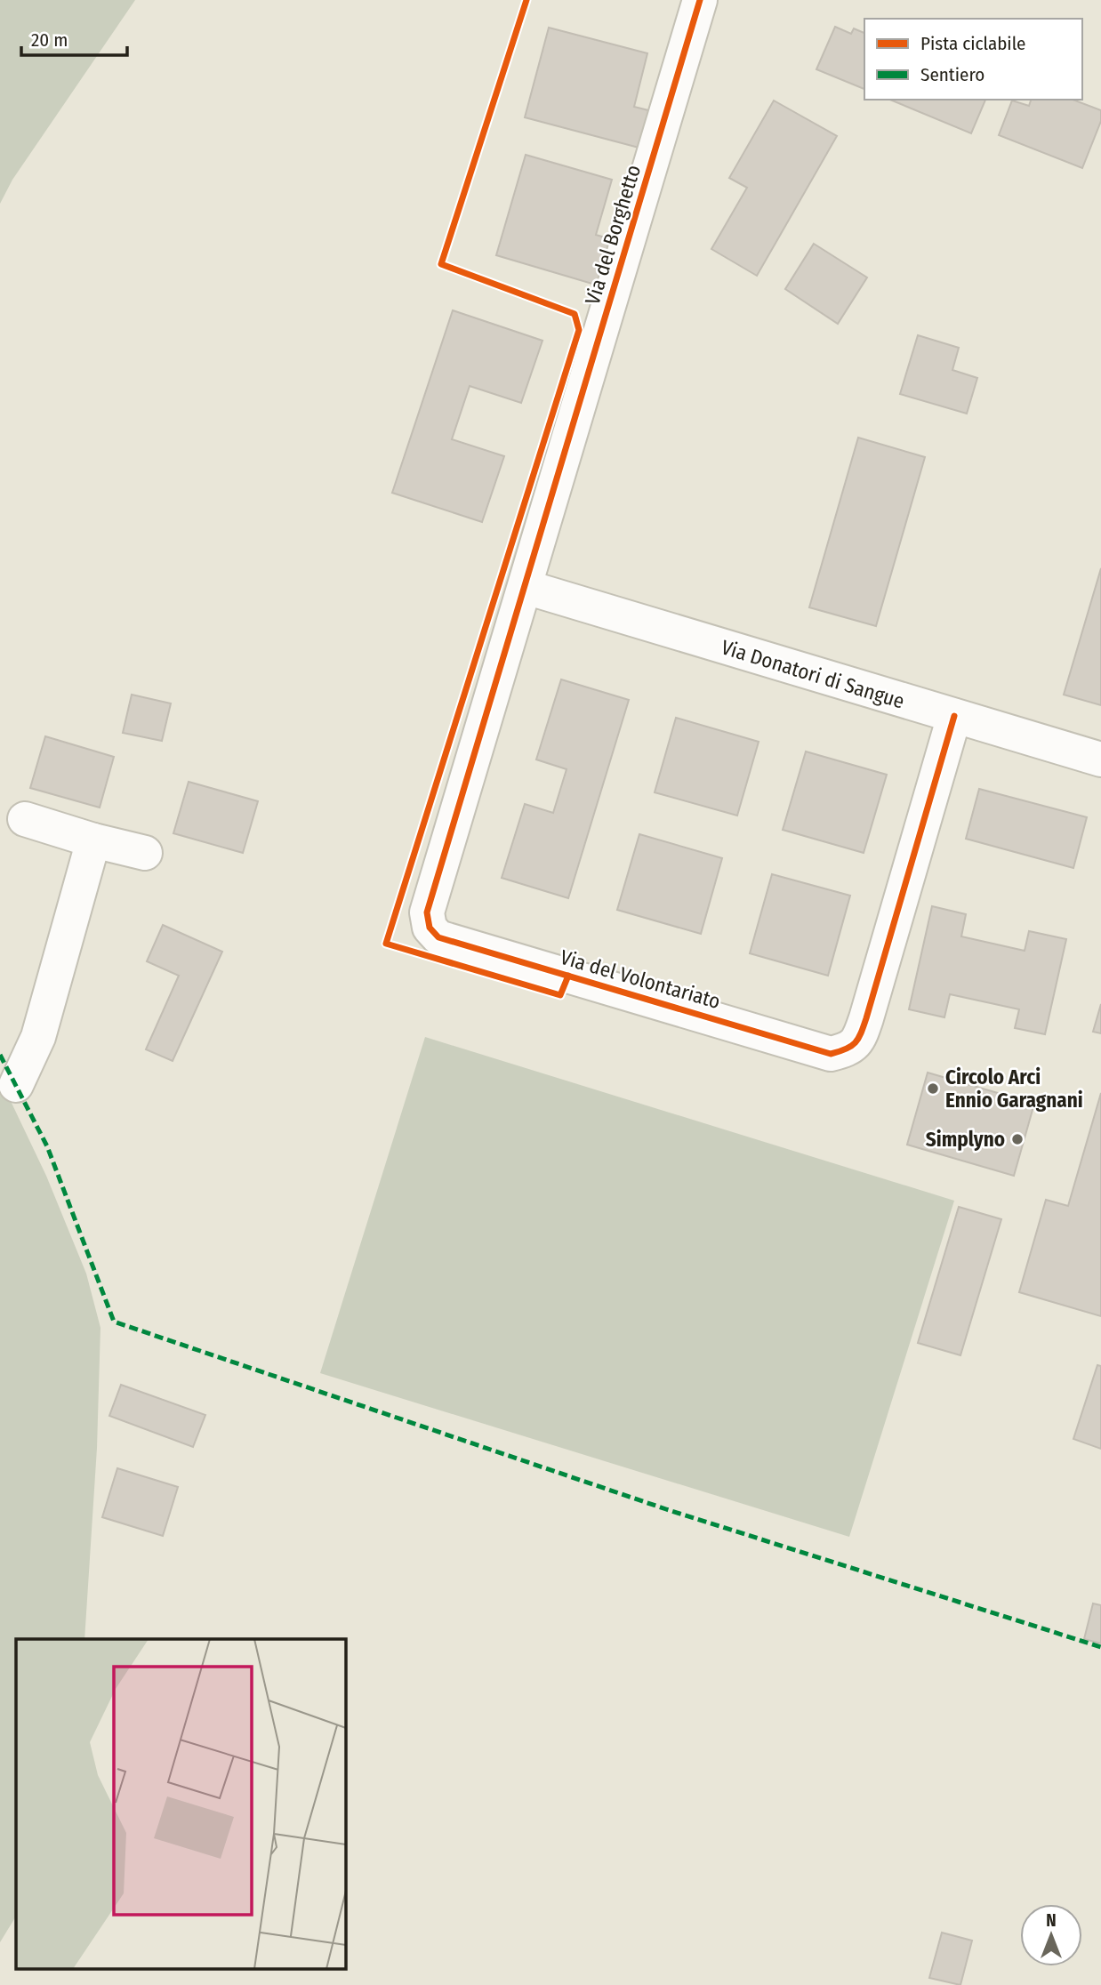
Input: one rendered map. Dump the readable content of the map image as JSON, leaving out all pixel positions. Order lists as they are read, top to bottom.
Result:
{
  "streets": {
    "street": ["Via del Borghetto", "Via Donatori di Sangue", "Via del Volontariato"]
  },
  "crossings": [
    ["Via del Borghetto", "Via Donatori di Sangue"],
    ["Via del Borghetto", "Via del Volontariato"],
    ["Via Donatori di Sangue", "Via del Volontariato"]
  ],
  "places": ["Circolo Arci Ennio Garagnani", "Simplyno"],
  "legend": ["Pista ciclabile", "Sentiero"],
  "scale_bar": "20 m",
  "north": "top"
}
